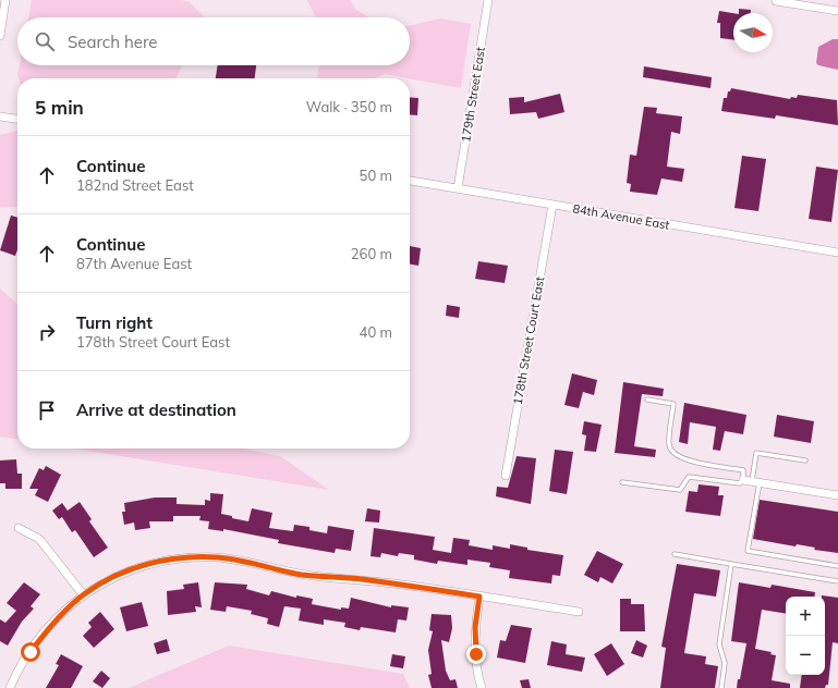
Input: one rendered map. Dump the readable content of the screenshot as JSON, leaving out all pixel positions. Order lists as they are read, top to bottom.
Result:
{
  "streets": {
    "street": ["179th Street East", "84th Avenue East", "178th Street Court East"]
  },
  "crossings": [
    ["179th Street East", "84th Avenue East"],
    ["84th Avenue East", "178th Street Court East"]
  ],
  "north": "right",
  "page": {
    "search": "Search here",
    "heading": ["5 min", "Walk · 350 m"],
    "list": [
      ["Continue", "182nd Street East", "50 m"],
      ["Continue", "87th Avenue East", "260 m"],
      ["Turn right", "178th Street Court East", "40 m"],
      "Arrive at destination"
    ],
    "map_buttons": ["+", "−"]
  }
}
